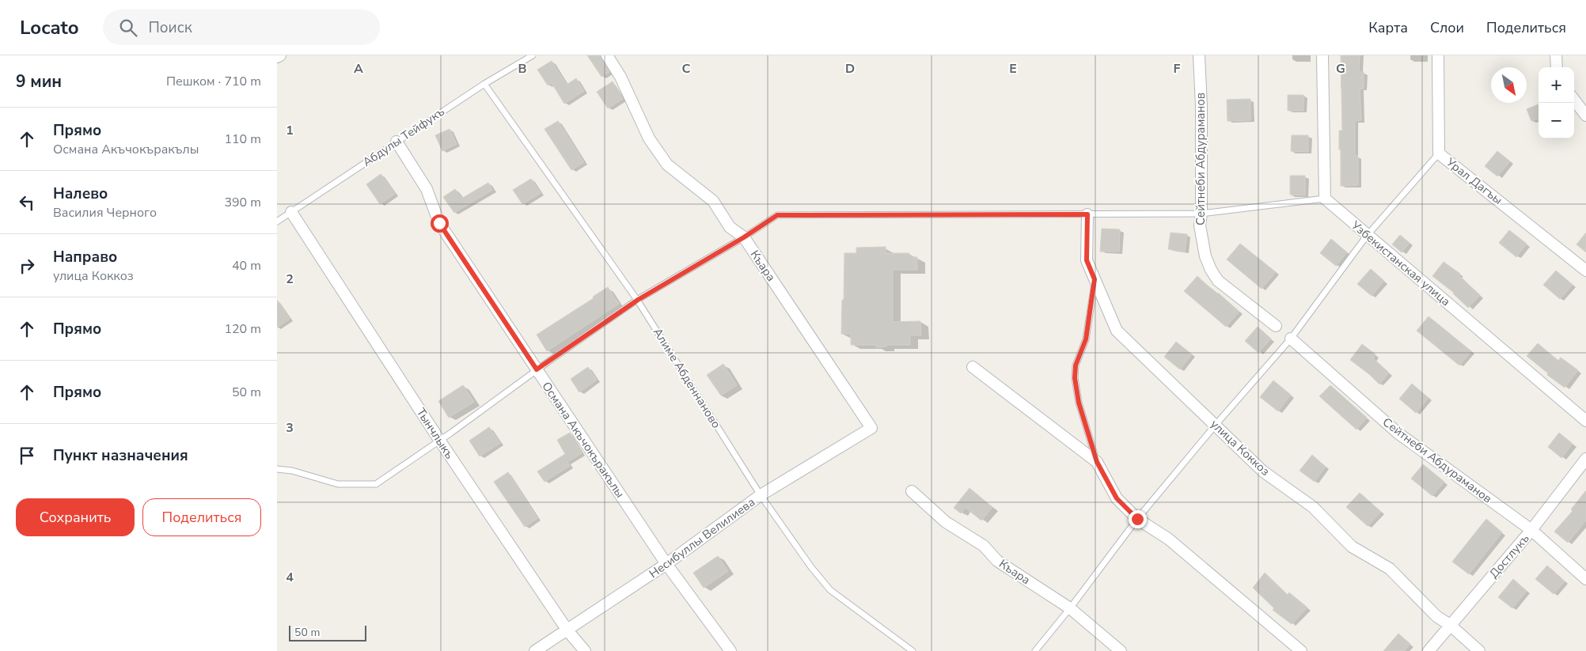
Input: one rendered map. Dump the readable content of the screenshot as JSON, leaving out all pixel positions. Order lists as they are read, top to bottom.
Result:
{
  "streets": {
    "street": [
      "Сейтнеби Абдураманов",
      "Урал Дагъы",
      "Узбекистанская улица",
      "Къара",
      "Тынчлыкъ",
      "Османа Акъчокъракълы",
      "улица Коккоз",
      "Несибуллы Велилиева",
      "Достлукъ"
    ],
    "lane": ["Абдулы Тейфукъ", "Алиме Абденнаново"]
  },
  "crossings": [
    ["Абдулы Тейфукъ", "Алиме Абденнаново"],
    ["Абдулы Тейфукъ", "Тынчлыкъ"],
    ["Абдулы Тейфукъ", "Османа Акъчокъракълы"],
    ["Сейтнеби Абдураманов", "Достлукъ"],
    ["Къара", "Несибуллы Велилиева"],
    ["Алиме Абденнаново", "Несибуллы Велилиева"],
    ["Тынчлыкъ", "Несибуллы Велилиева"],
    ["Османа Акъчокъракълы", "Несибуллы Велилиева"],
    ["улица Коккоз", "Достлукъ"]
  ],
  "scale_bar": "50 m",
  "north": "bottom right",
  "page": {
    "header": "Locato",
    "search": "Поиск",
    "nav": ["Карта", "Слои", "Поделиться"],
    "heading": ["9 мин", "Пешком · 710 m"],
    "map_buttons": ["+", "−"],
    "list": [
      ["Прямо", "Османа Акъчокъракълы", "110 m"],
      ["Налево", "Василия Черного", "390 m"],
      ["Направо", "улица Коккоз", "40 m"],
      ["Прямо", "120 m"],
      ["Прямо", "50 m"],
      "Пункт назначения"
    ],
    "buttons": ["Сохранить", "Поделиться"],
    "scale": "50 m"
  },
  "grid": {
    "columns": [
      "A",
      "B",
      "C",
      "D",
      "E",
      "F",
      "G"
    ],
    "rows": [
      "1",
      "2",
      "3",
      "4"
    ]
  }
}
